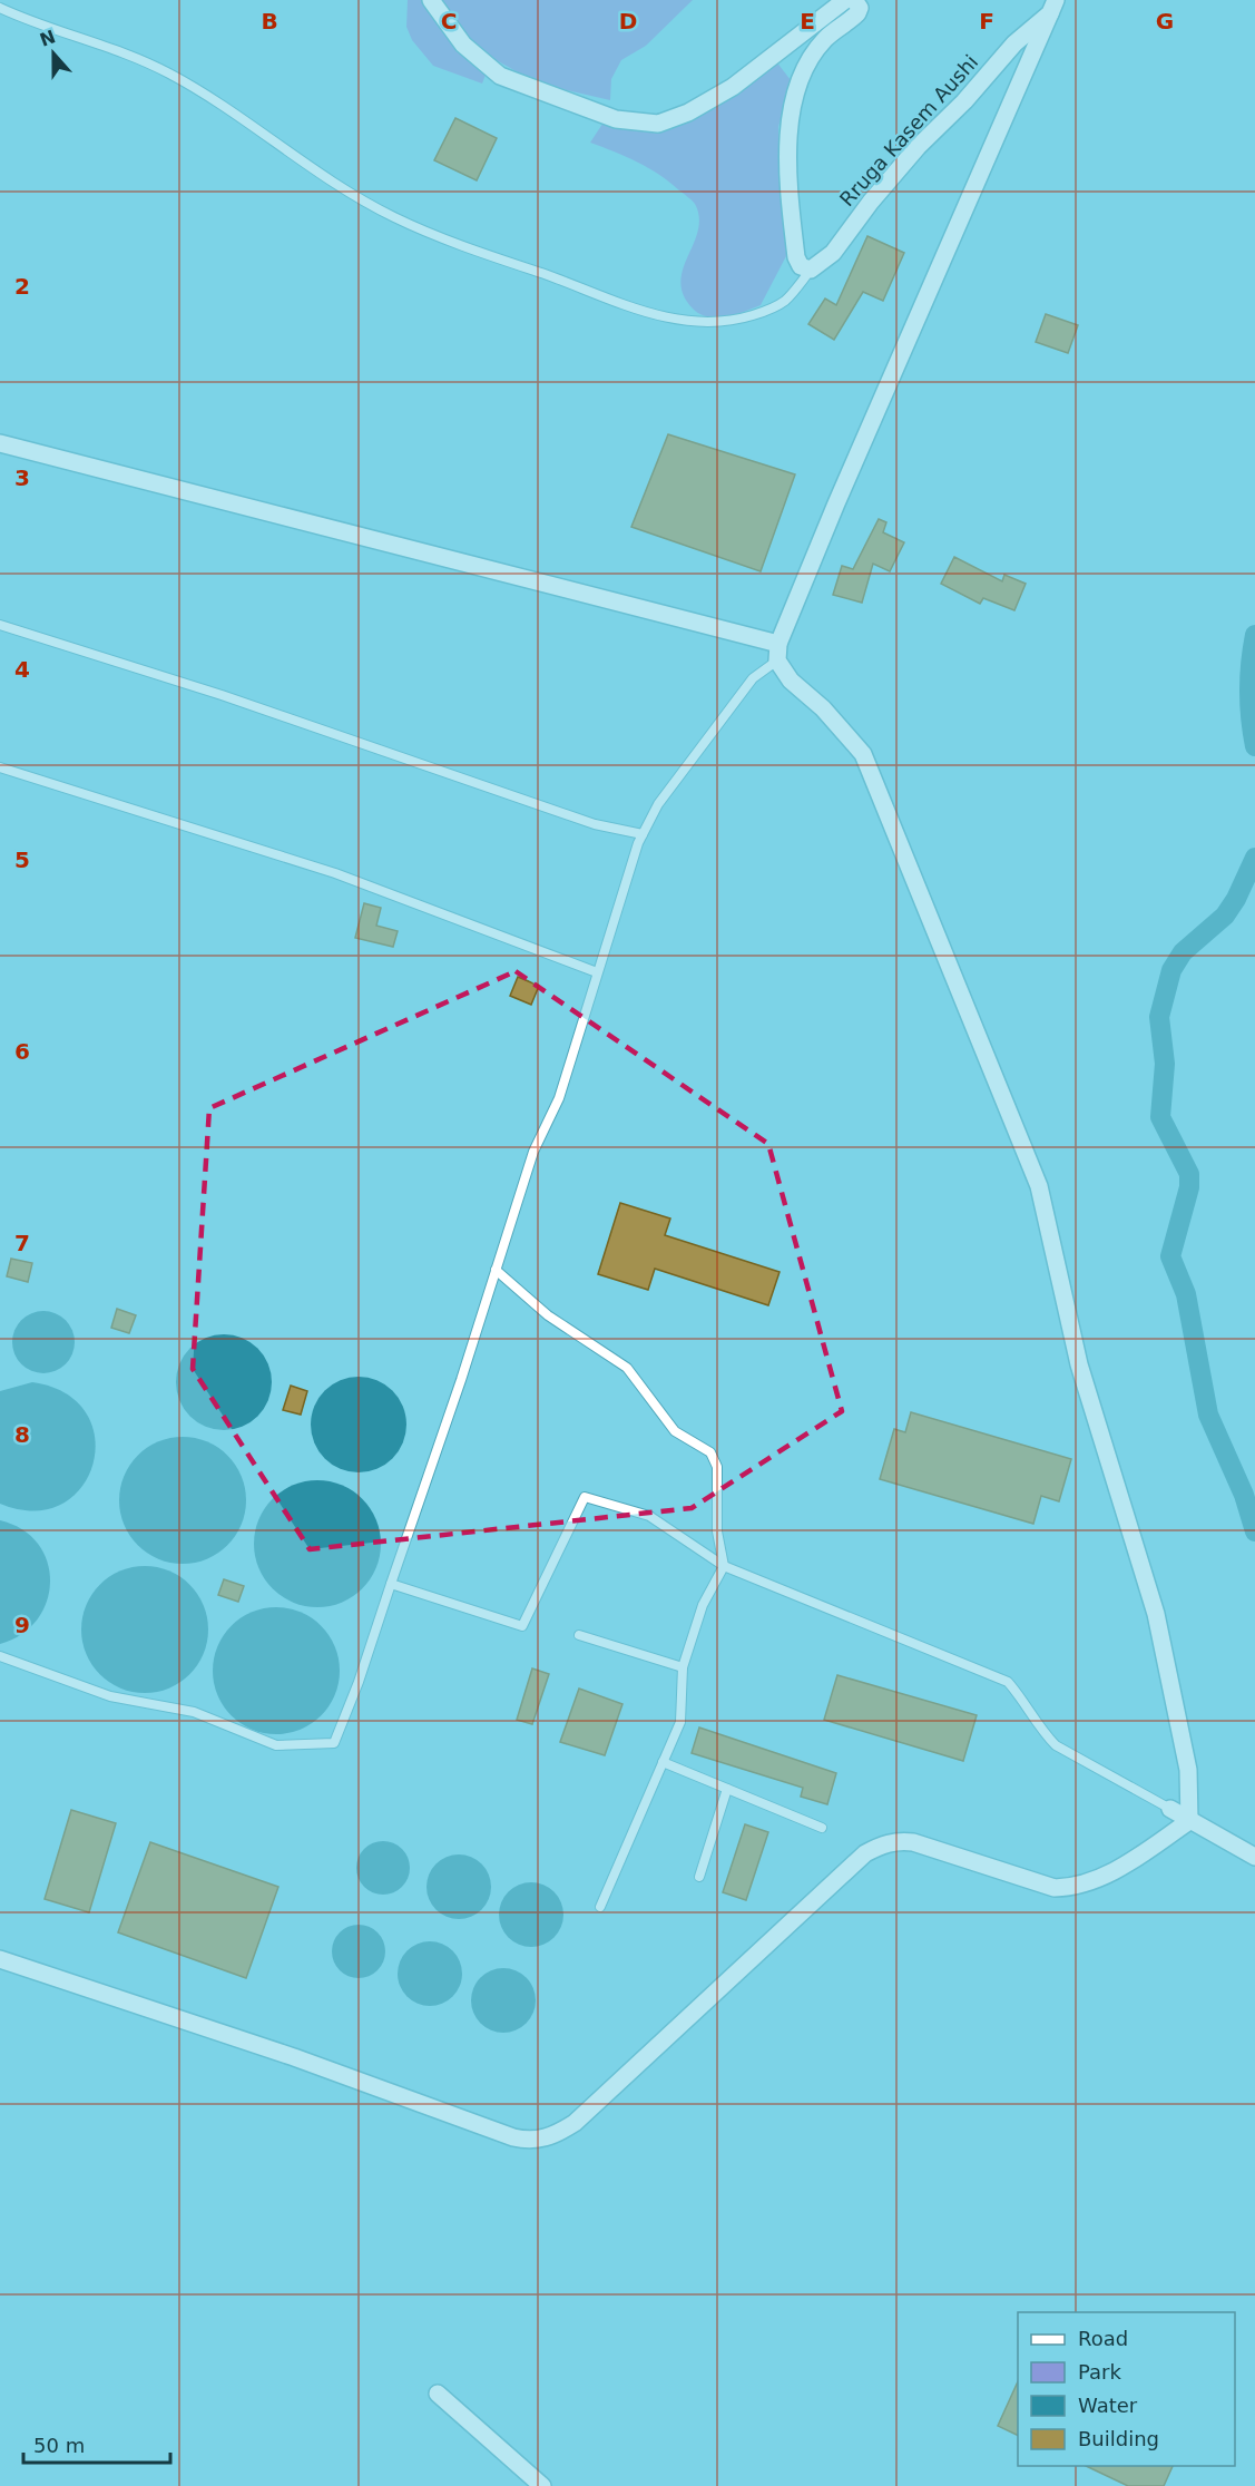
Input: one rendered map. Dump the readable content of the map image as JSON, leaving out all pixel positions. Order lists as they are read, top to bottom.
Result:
{
  "streets": {
    "street": ["Rruga Kasem Aushi"]
  },
  "legend": [
    "Road",
    "Park",
    "Water",
    "Building"
  ],
  "scale_bar": "50 m",
  "north": "top",
  "grid": {
    "columns": [
      "B",
      "C",
      "D",
      "E",
      "F",
      "G"
    ],
    "rows": [
      "2",
      "3",
      "4",
      "5",
      "6",
      "7",
      "8",
      "9"
    ]
  }
}
